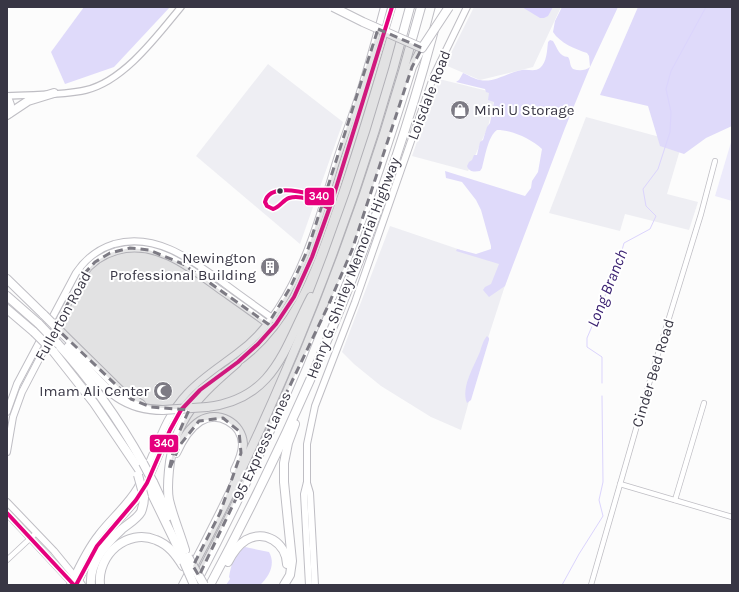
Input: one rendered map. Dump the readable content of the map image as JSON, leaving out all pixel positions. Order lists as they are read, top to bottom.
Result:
{
  "streets": {
    "highway": ["Henry G. Shirley Memorial Highway", "95 Express Lanes"],
    "main road": ["Loisdale Road", "Fullerton Road"],
    "street": ["Cinder Bed Road"]
  },
  "water": ["Long Branch"],
  "places": {
    "shop": ["Mini U Storage"],
    "building": ["Newington Professional Building"],
    "mosque": ["Imam Ali Center"]
  },
  "lines": ["transit line 340"]
}
